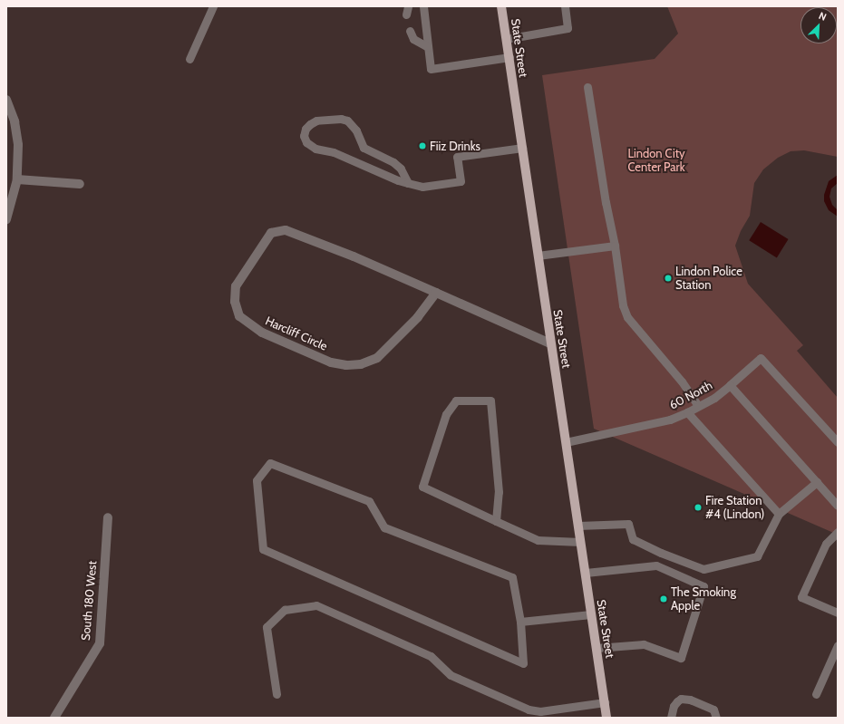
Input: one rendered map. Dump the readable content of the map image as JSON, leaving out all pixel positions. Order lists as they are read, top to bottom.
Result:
{
  "streets": {
    "main road": ["State Street"],
    "street": ["Harcliff Circle", "South 180 West"],
    "lane": ["60 North"]
  },
  "crossings": [
    ["State Street", "Harcliff Circle"],
    ["State Street", "60 North"]
  ],
  "parks": ["Lindon City Center Park"],
  "places": [
    "Fiiz Drinks",
    "Lindon Police Station",
    "Fire Station #4 (Lindon)",
    "The Smoking Apple"
  ],
  "north": "top right"
}
